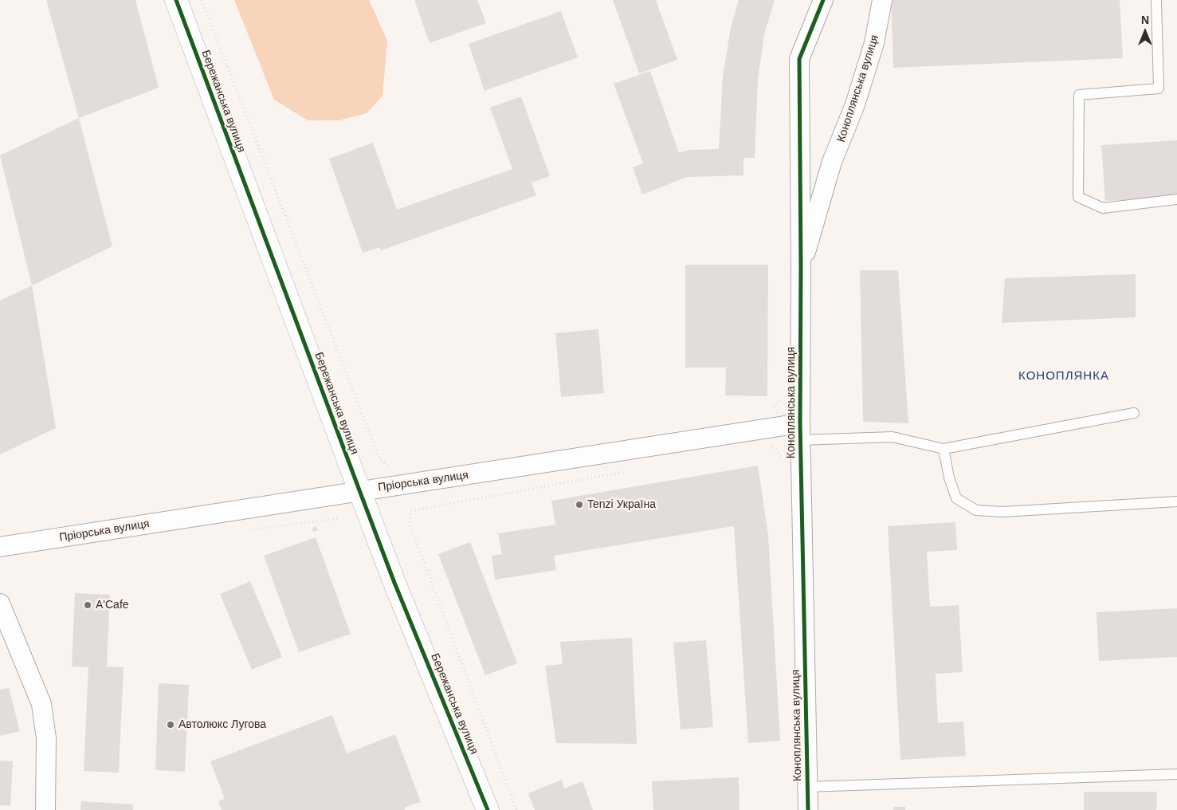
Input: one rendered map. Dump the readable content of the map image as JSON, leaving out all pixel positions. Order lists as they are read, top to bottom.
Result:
{
  "streets": {
    "street": ["Коноплянська вулиця", "Бережанська вулиця", "Пріорська вулиця"]
  },
  "crossings": [
    ["Коноплянська вулиця", "Пріорська вулиця"],
    ["Бережанська вулиця", "Пріорська вулиця"]
  ],
  "districts": ["КОНОПЛЯНКА"],
  "places": ["Tenzi Україна", "A'Cafe", "Автолюкс Лугова"],
  "north": "top"
}
